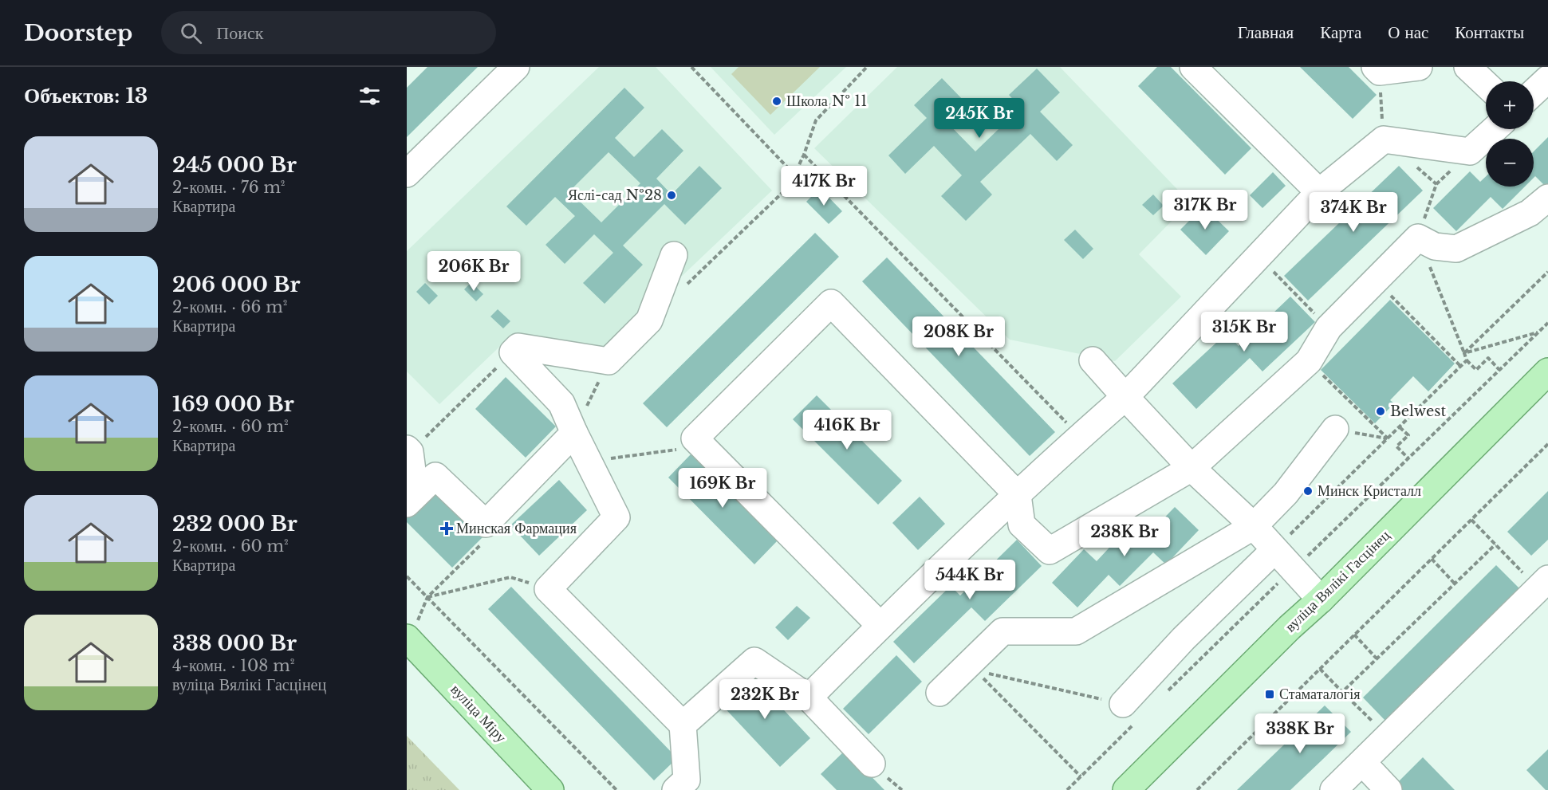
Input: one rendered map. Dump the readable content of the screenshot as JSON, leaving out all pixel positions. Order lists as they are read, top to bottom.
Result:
{
  "streets": {
    "main road": ["вуліца Вялікі Гасцінец", "вуліца Міру"]
  },
  "places": {
    "other": [
      "Школа № 11",
      "Яслі-сад №28",
      "Belwest",
      "Минск Кристалл"
    ],
    "health": ["Минская Фармация"],
    "transit": ["Стаматалогія"]
  },
  "page": {
    "header": "Doorstep",
    "search": "Поиск",
    "nav": [
      "Главная",
      "Карта",
      "О нас",
      "Контакты"
    ],
    "heading": "Объектов: 13",
    "map_buttons": ["+", "−"],
    "price": [
      "245K Br",
      "417K Br",
      "317K Br",
      "374K Br",
      "206K Br",
      "315K Br",
      "208K Br",
      "416K Br",
      "169K Br",
      "238K Br",
      "544K Br",
      "232K Br",
      "338K Br"
    ],
    "list": [
      {
        "name": "245 000 Br",
        "note": "2-комн. · 76 m² · Квартира"
      },
      {
        "name": "206 000 Br",
        "note": "2-комн. · 66 m² · Квартира"
      },
      {
        "name": "169 000 Br",
        "note": "2-комн. · 60 m² · Квартира"
      },
      {
        "name": "232 000 Br",
        "note": "2-комн. · 60 m² · Квартира"
      },
      {
        "name": "338 000 Br",
        "note": "4-комн. · 108 m² · вуліца Вялікі Гасцінец"
      }
    ]
  }
}
